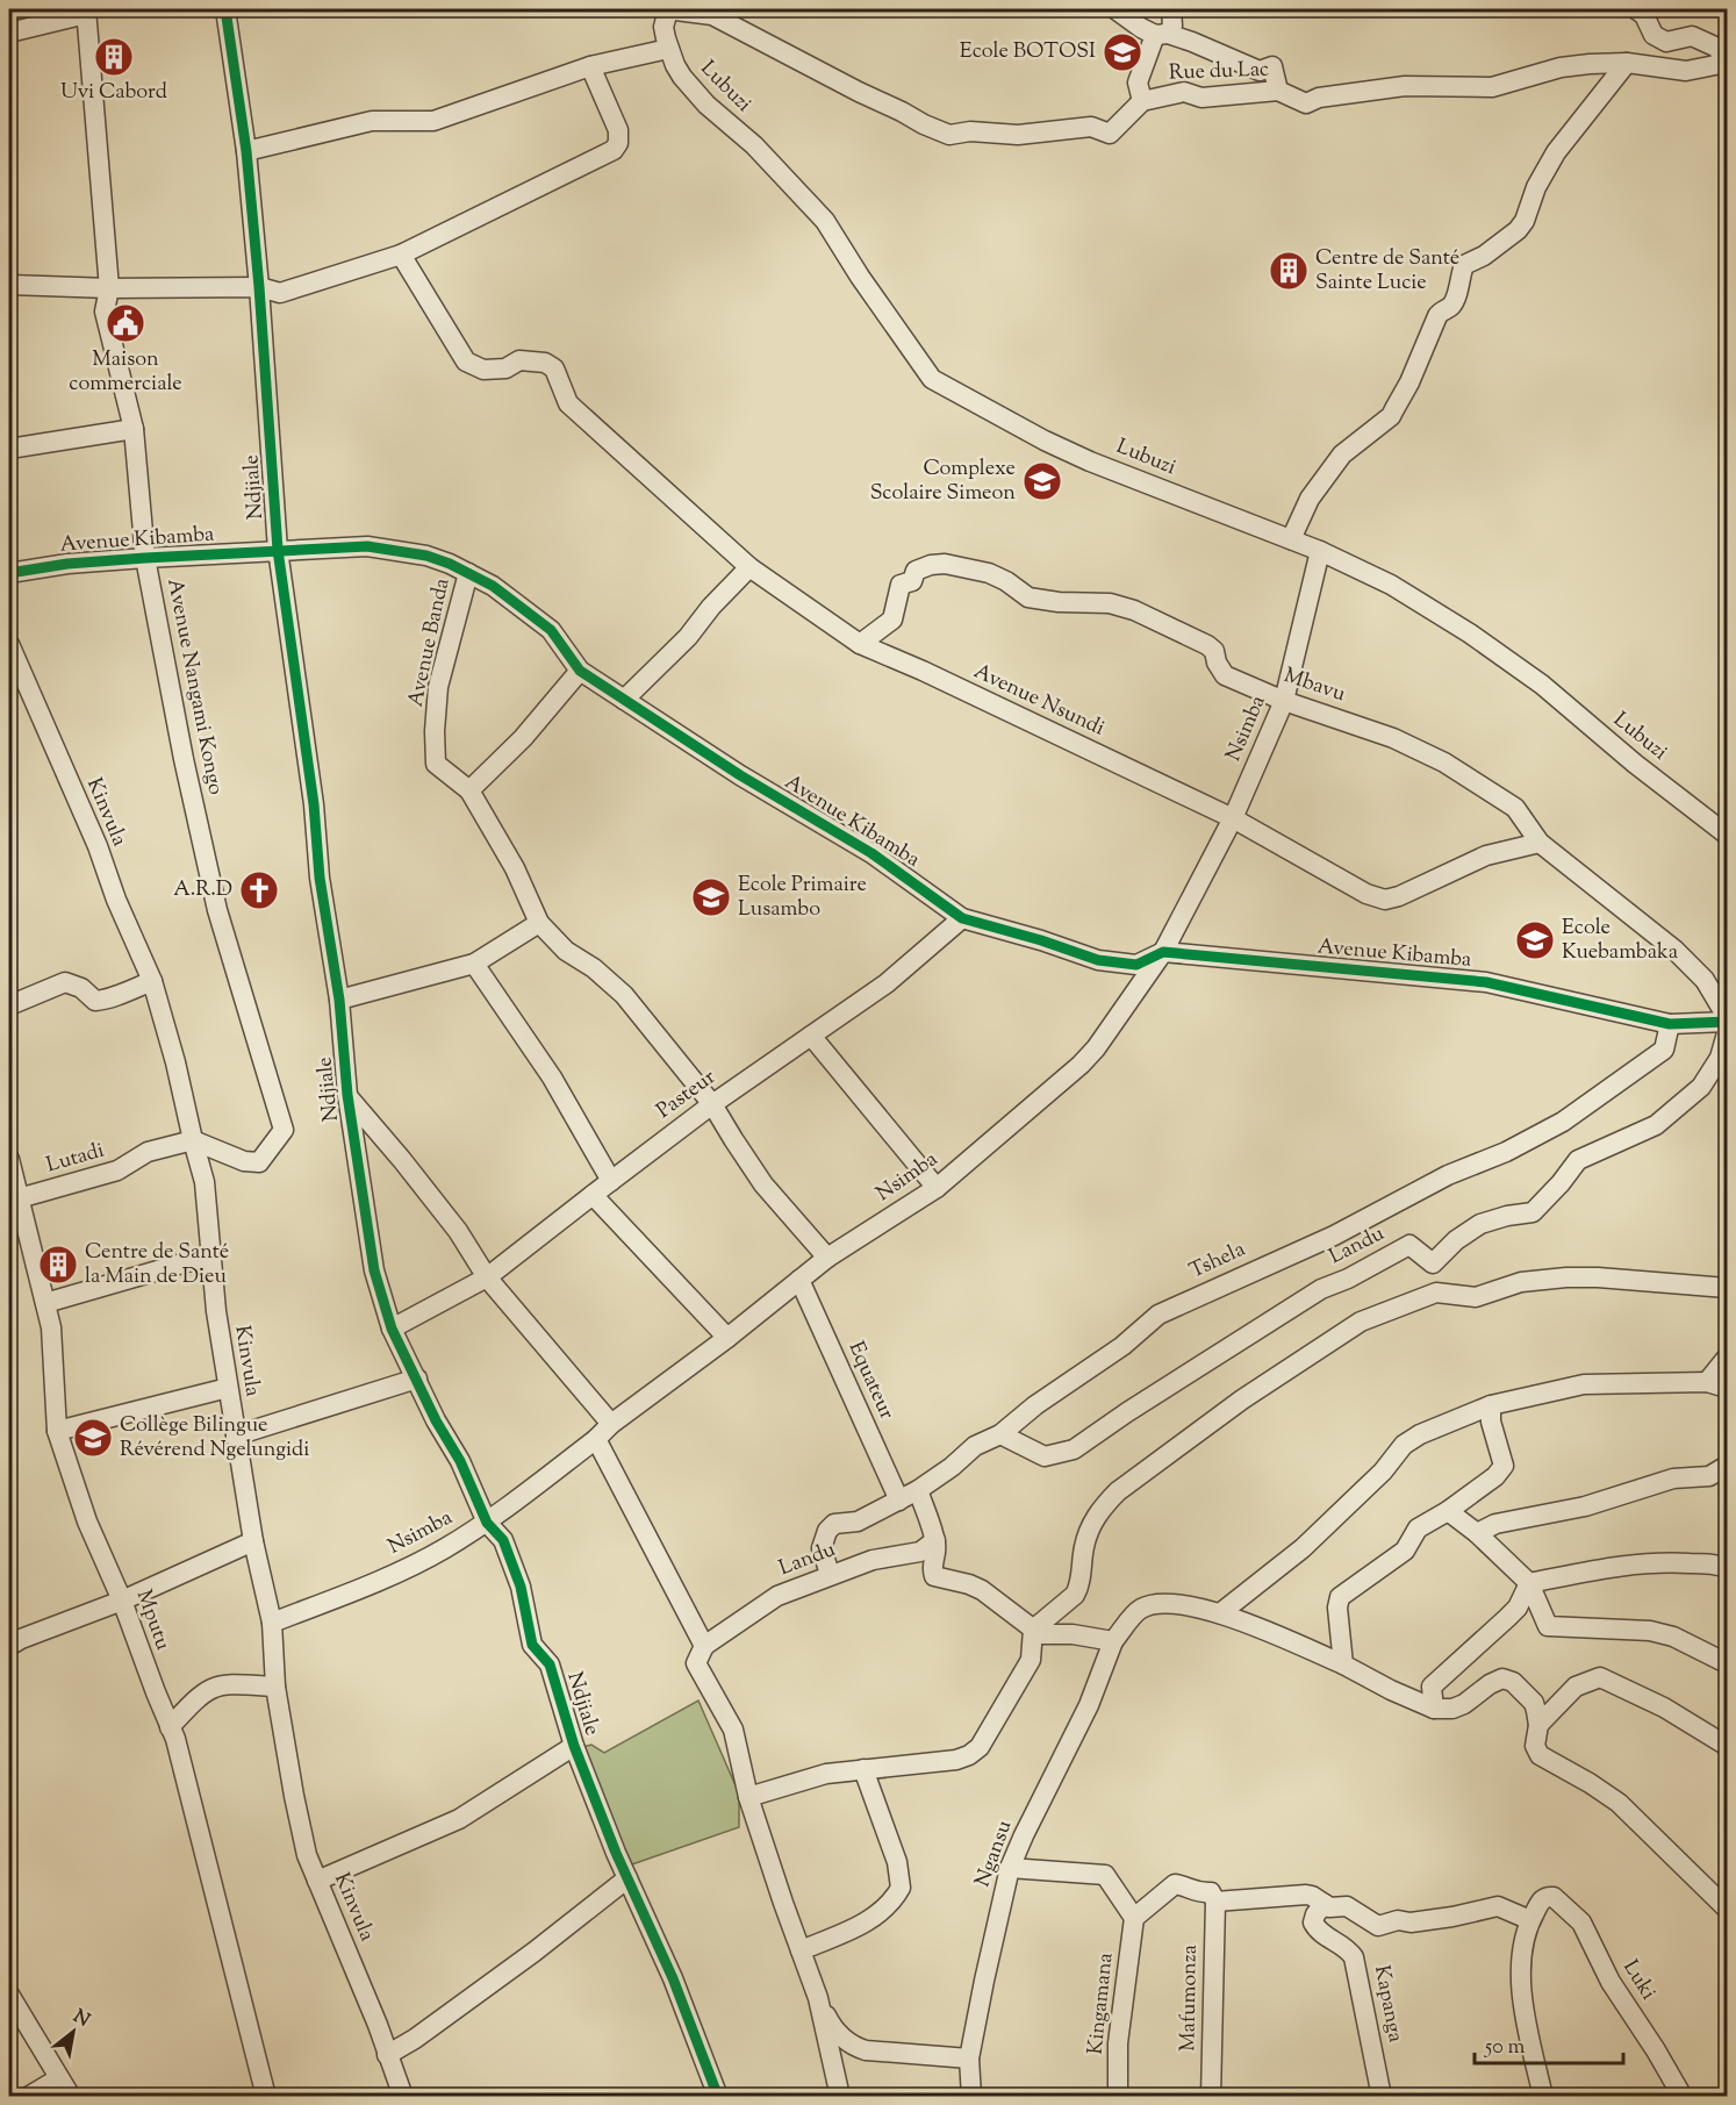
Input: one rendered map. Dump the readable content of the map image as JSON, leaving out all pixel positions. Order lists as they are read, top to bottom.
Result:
{
  "streets": {
    "street": [
      "Rue du Lac",
      "Lubuzi",
      "Ndjiale",
      "Avenue Kibamba",
      "Avenue Banda",
      "Mbavu",
      "Avenue Nangami Kongo",
      "Avenue Nsundi",
      "Nsimba",
      "Kinvula",
      "Pasteur",
      "Lutadi",
      "Landu",
      "Tshela",
      "Equateur",
      "Mputu",
      "Ngansu",
      "Luki",
      "Mafumonza",
      "Kingamana",
      "Kapanga"
    ]
  },
  "crossings": [
    ["Rue du Lac", "Lubuzi"],
    ["Lubuzi", "Nsimba"],
    ["Ndjiale", "Avenue Kibamba"],
    ["Ndjiale", "Nsimba"],
    ["Ndjiale", "Pasteur"],
    ["Avenue Kibamba", "Avenue Banda"],
    ["Avenue Kibamba", "Avenue Nangami Kongo"],
    ["Avenue Kibamba", "Nsimba"],
    ["Avenue Kibamba", "Pasteur"],
    ["Avenue Kibamba", "Tshela"],
    ["Mbavu", "Avenue Nsundi"],
    ["Mbavu", "Nsimba"],
    ["Avenue Nangami Kongo", "Kinvula"],
    ["Avenue Nangami Kongo", "Lutadi"],
    ["Avenue Nsundi", "Nsimba"],
    ["Nsimba", "Kinvula"],
    ["Nsimba", "Equateur"],
    ["Kinvula", "Lutadi"],
    ["Lutadi", "Mputu"],
    ["Landu", "Tshela"],
    ["Tshela", "Equateur"]
  ],
  "places": {
    "school or university": [
      "Ecole BOTOSI",
      "Complexe Scolaire Simeon",
      "Ecole Primaire Lusambo",
      "Ecole Kuebambaka",
      "Collège Bilingue Révérend Ngelungidi"
    ],
    "building": ["Uvi Cabord", "Centre de Santé Sainte Lucie", "Centre de Santé la Main de Dieu"],
    "public building": ["Maison commerciale"],
    "church": ["A.R.D"]
  },
  "scale_bar": "50 m",
  "north": "top right"
}
